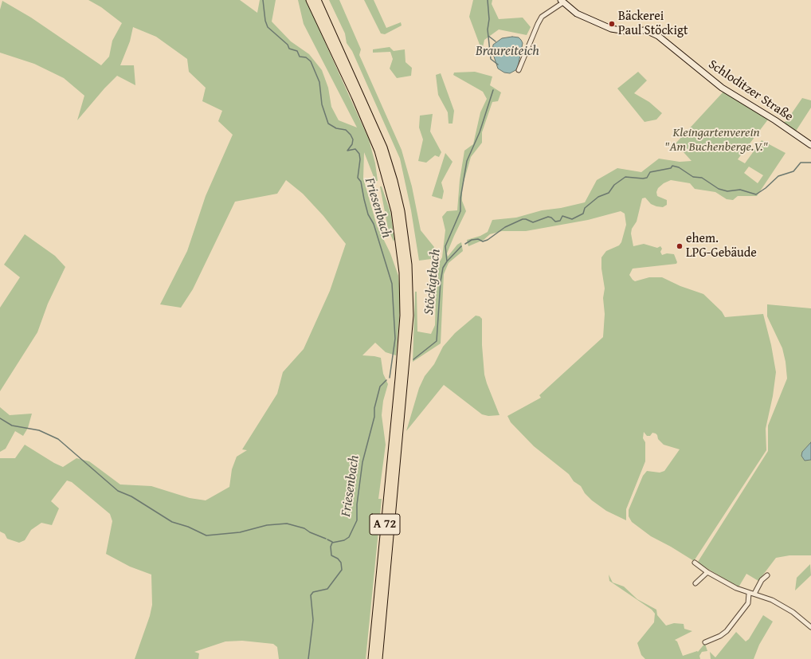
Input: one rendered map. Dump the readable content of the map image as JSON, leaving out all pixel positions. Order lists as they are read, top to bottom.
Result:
{
  "streets": {
    "highway": ["A 72"],
    "street": ["Schloditzer Straße"]
  },
  "water": ["Braureiteich", "Friesenbach", "Stöckigtbach"],
  "parks": ["Kleingartenverein \"Am Buchenberge.V.\""],
  "places": ["Bäckerei Paul Stöckigt", "ehem. LPG-Gebäude"]
}
